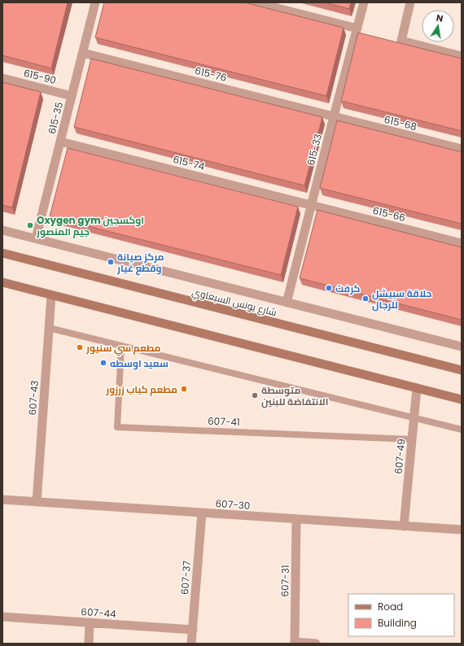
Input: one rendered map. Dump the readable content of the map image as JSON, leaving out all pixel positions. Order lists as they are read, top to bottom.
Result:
{
  "streets": {
    "main road": ["شارع يونس السبعاوي"],
    "street": [
      "615-76",
      "615-90",
      "615-35",
      "615-68",
      "615-33",
      "615-74",
      "615-66",
      "607-43",
      "607-49",
      "607-30",
      "607-37",
      "607-31",
      "607-44"
    ],
    "lane": ["607-41"]
  },
  "crossings": [
    ["615-76", "615-35"],
    ["615-76", "615-68"],
    ["615-76", "615-33"],
    ["615-90", "615-35"],
    ["615-35", "615-74"],
    ["615-68", "615-33"],
    ["615-33", "615-74"],
    ["615-33", "615-66"],
    ["615-74", "615-66"],
    ["607-43", "607-30"],
    ["607-41", "607-49"],
    ["607-49", "607-30"],
    ["607-30", "607-37"],
    ["607-30", "607-31"],
    ["607-37", "607-44"]
  ],
  "places": [
    "Oxygen gym اوكسجين جيم المنصور",
    "مركز صيانة وقطع غيار",
    "كرفت",
    "حلاقة سبيشل للرجال",
    "مطعم سي سنيور",
    "سعيد اوسطه",
    "مطعم كباب زرزور",
    "متوسطة الانتفاضة للبنين"
  ],
  "legend": ["Road", "Building"],
  "north": "top"
}
